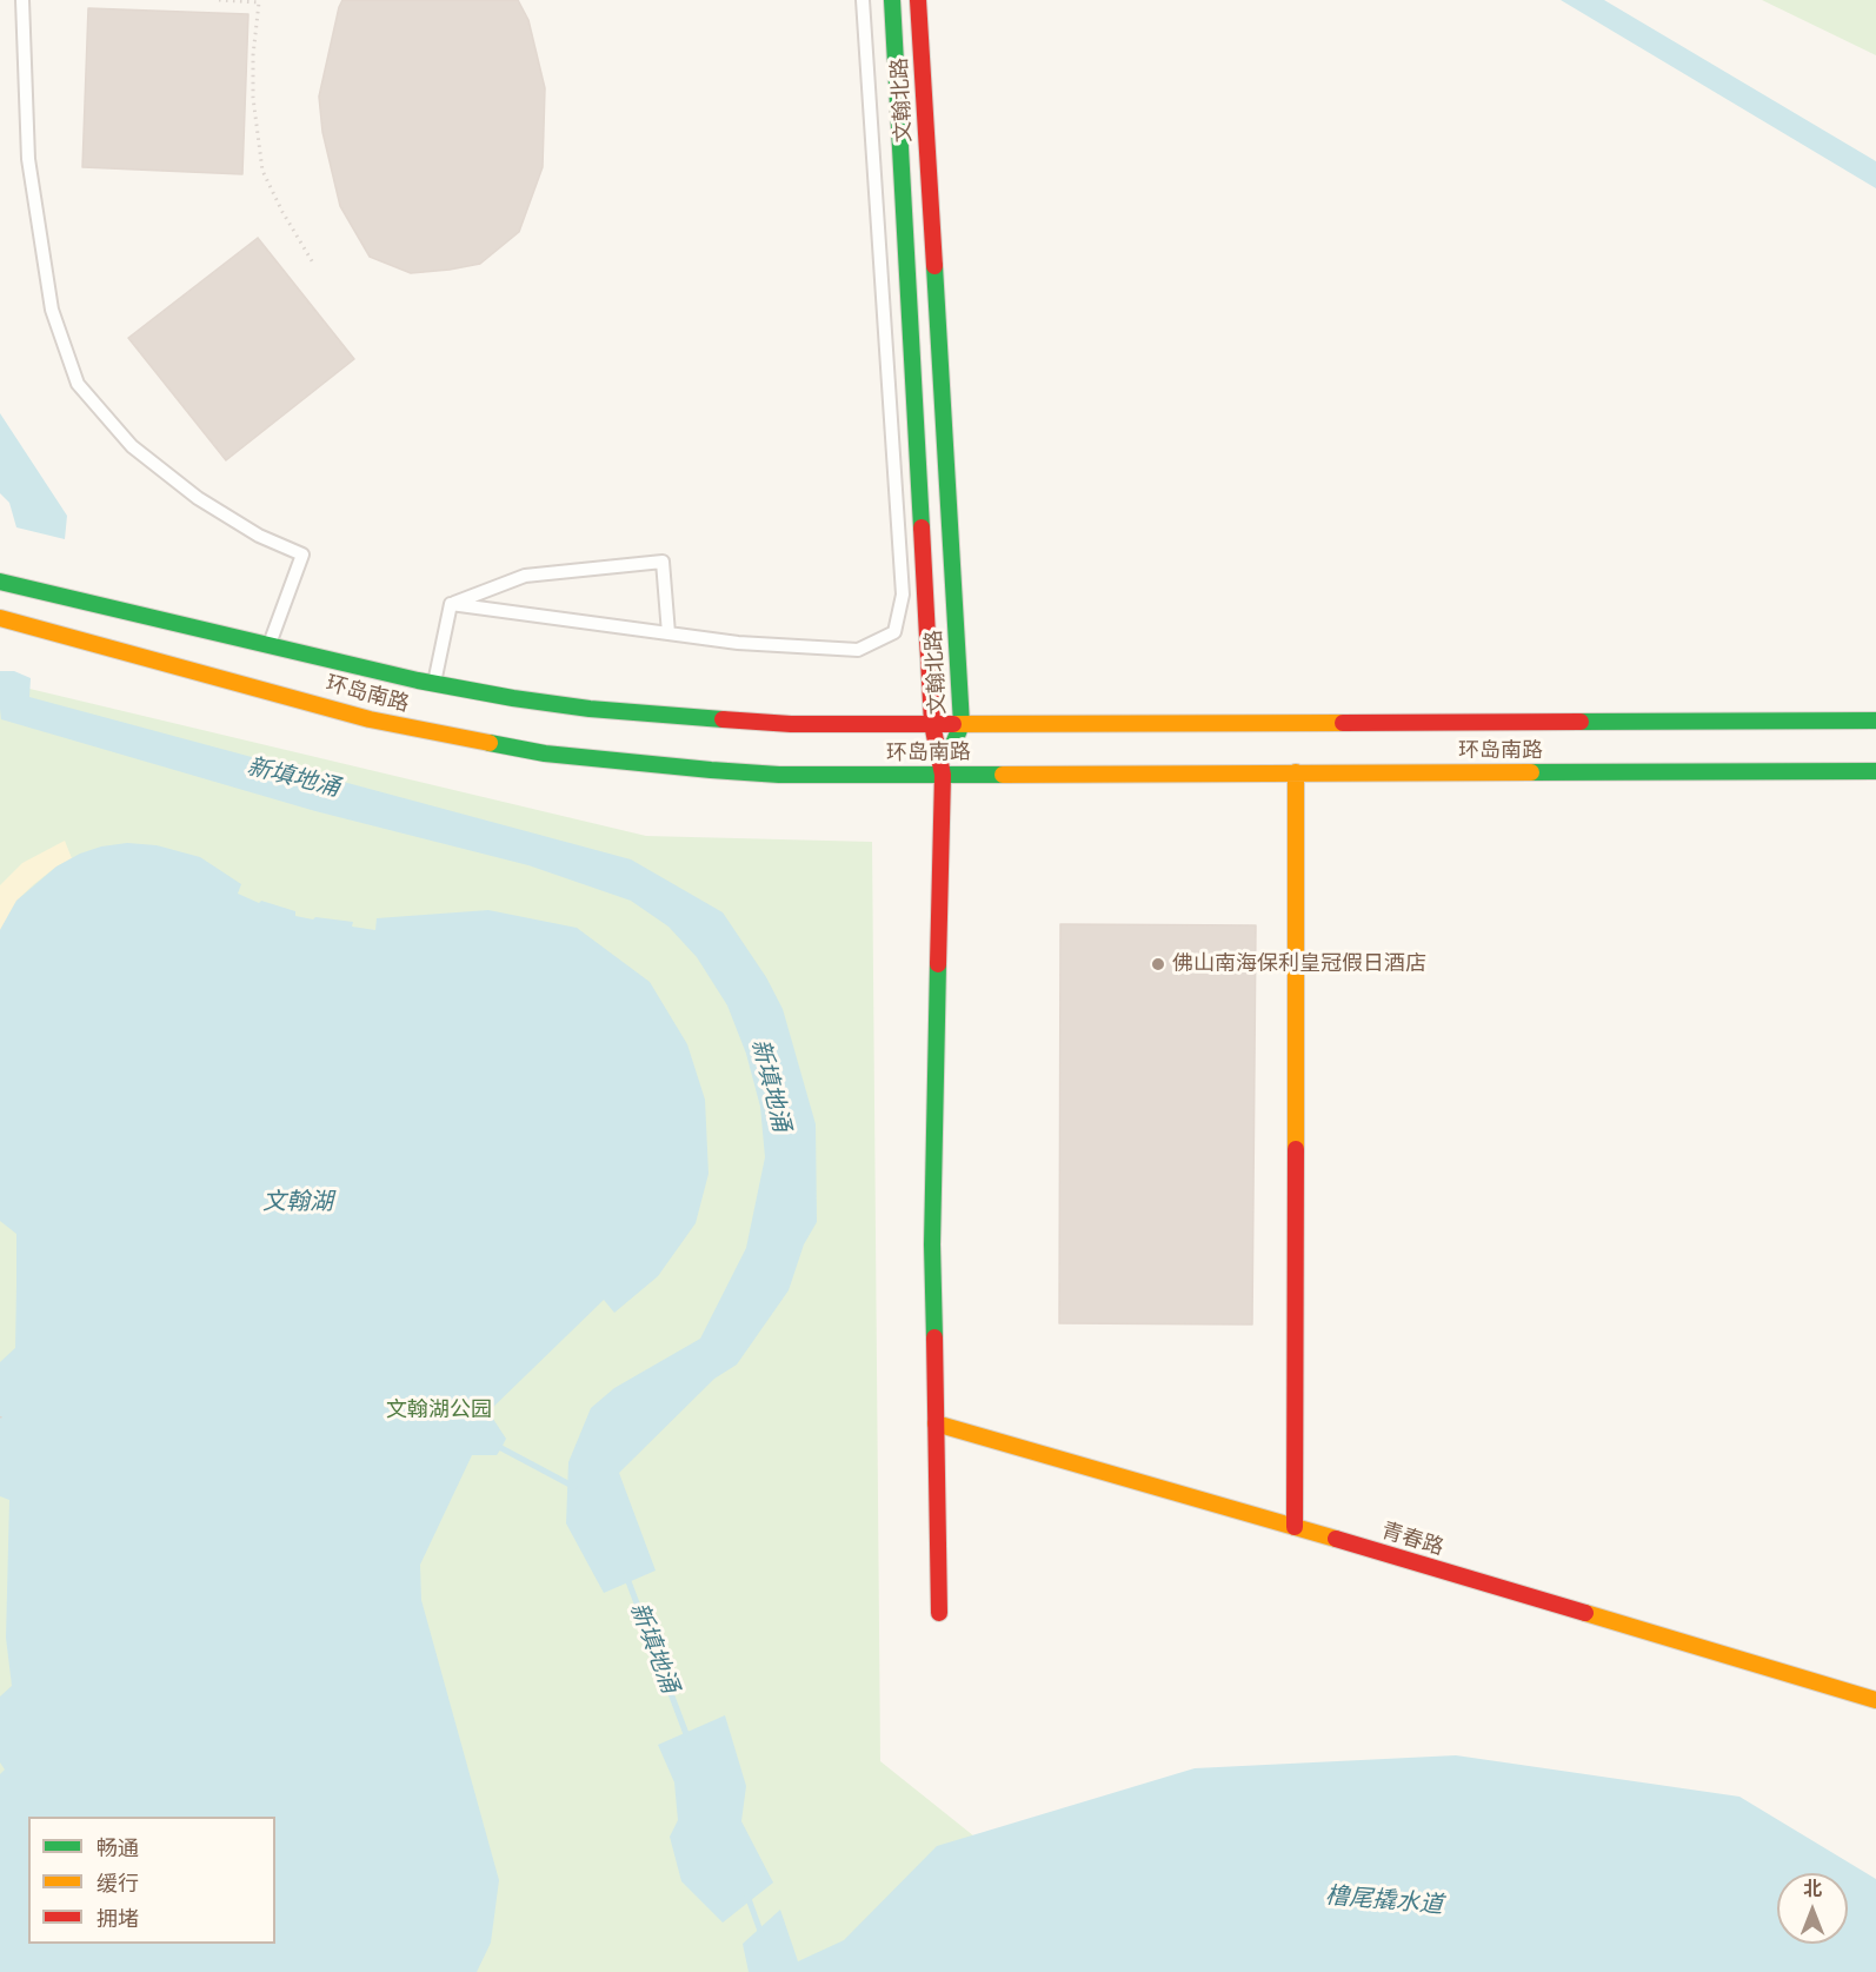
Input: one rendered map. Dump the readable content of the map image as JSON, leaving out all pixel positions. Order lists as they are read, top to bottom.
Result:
{
  "streets": {
    "street": ["文翰北路", "环岛南路", "青春路"]
  },
  "crossings": [
    ["文翰北路", "环岛南路"]
  ],
  "water": ["新填地涌", "文翰湖", "橹尾撬水道"],
  "parks": ["文翰湖公园"],
  "places": ["佛山南海保利皇冠假日酒店"],
  "legend": ["畅通", "缓行", "拥堵"],
  "north": "top"
}
